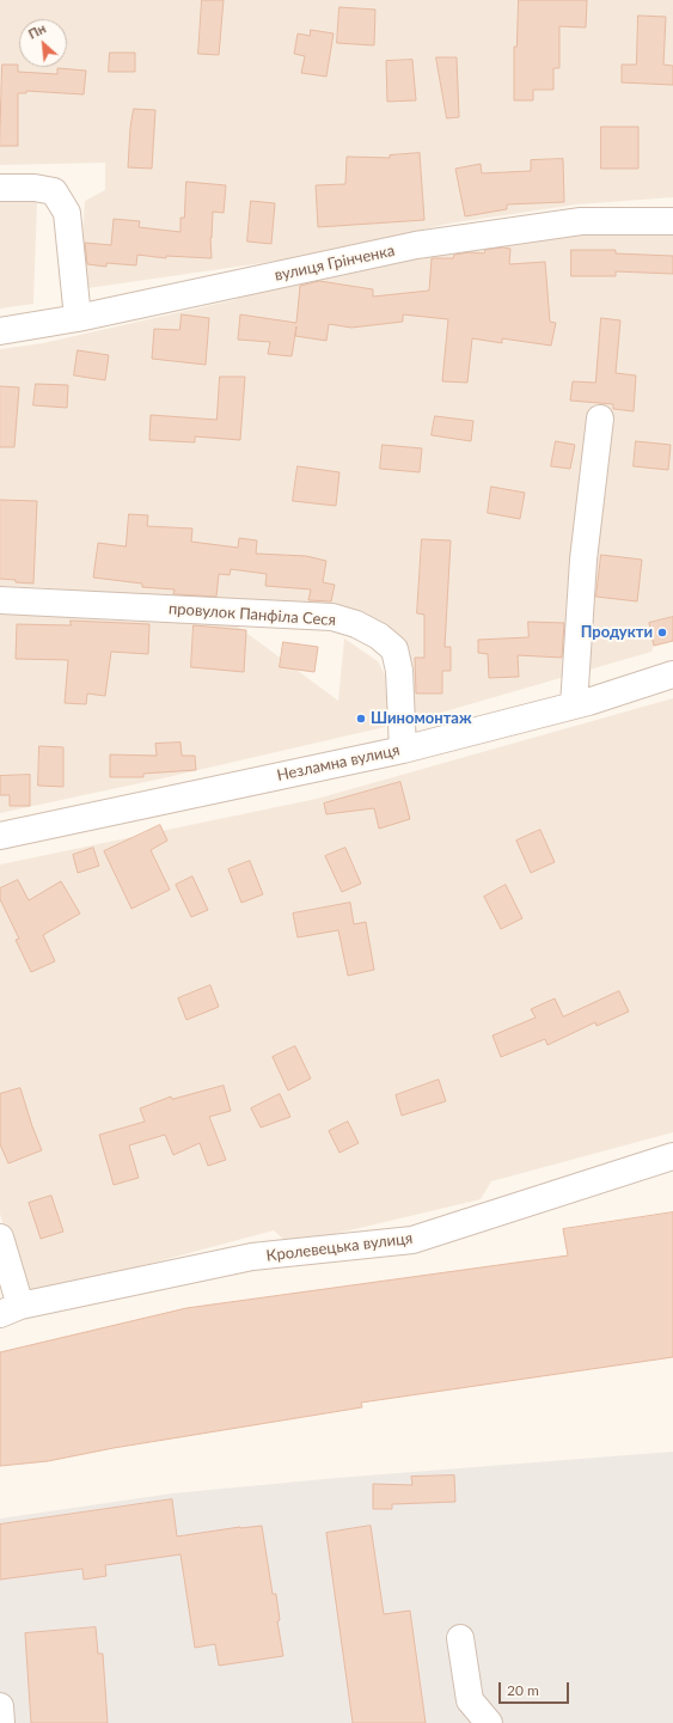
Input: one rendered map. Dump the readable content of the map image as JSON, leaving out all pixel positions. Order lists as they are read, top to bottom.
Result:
{
  "streets": {
    "street": [
      "вулиця Грінченка",
      "провулок Панфіла Сеся",
      "Незламна вулиця",
      "Кролевецька вулиця"
    ]
  },
  "crossings": [
    ["провулок Панфіла Сеся", "Незламна вулиця"]
  ],
  "places": ["Продукти", "Шиномонтаж"],
  "scale_bar": "20 m",
  "north": "top left"
}
